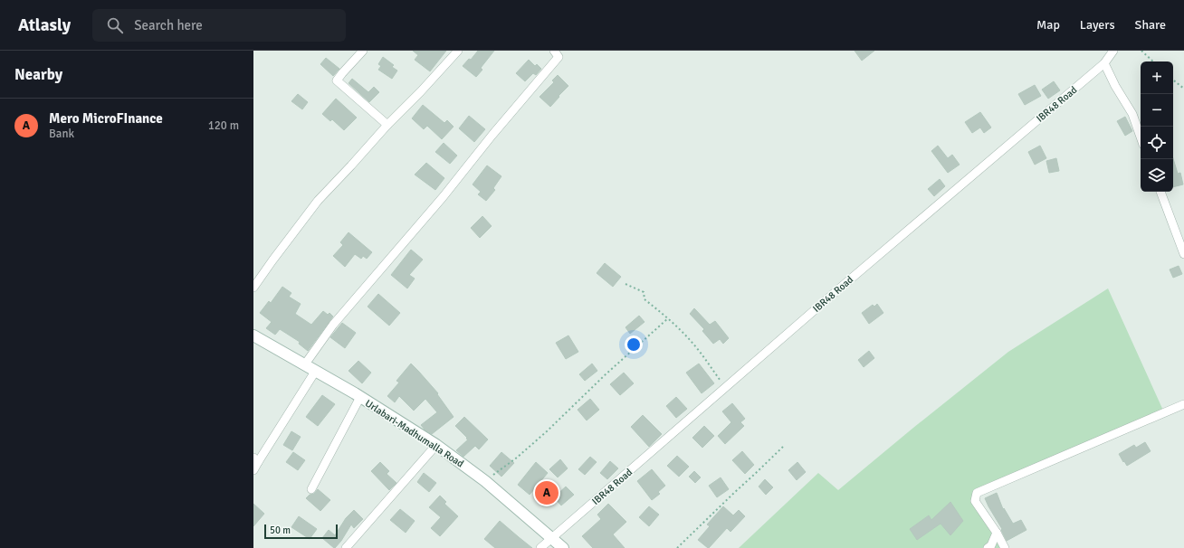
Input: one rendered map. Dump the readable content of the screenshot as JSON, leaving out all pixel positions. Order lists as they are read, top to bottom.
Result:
{
  "streets": {
    "main road": ["Urlabari-Madhumalla Road"],
    "street": ["IBR48 Road"]
  },
  "crossings": [
    ["IBR48 Road", "Urlabari-Madhumalla Road"]
  ],
  "scale_bar": "50 m",
  "page": {
    "header": "Atlasly",
    "search": "Search here",
    "nav": ["Map", "Layers", "Share"],
    "heading": "Nearby",
    "map_buttons": ["+", "−"],
    "list": [
      {
        "mark": "A",
        "name": "Mero MicroFInance",
        "note": "Bank",
        "value": "120 m"
      }
    ],
    "pins": "A",
    "scale": "50 m"
  }
}
